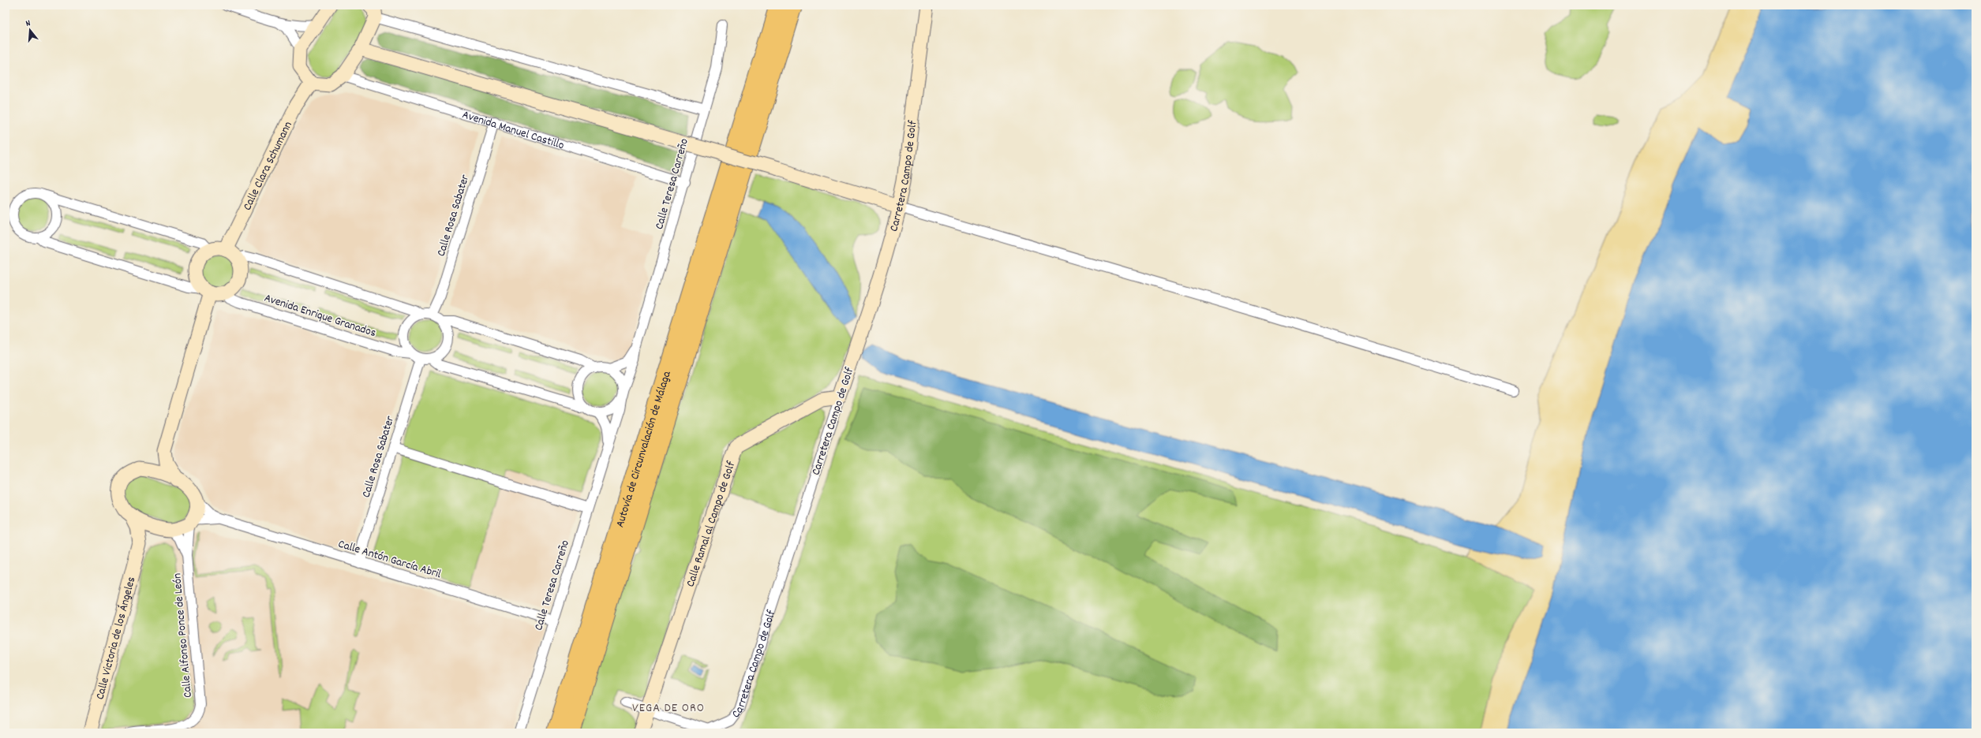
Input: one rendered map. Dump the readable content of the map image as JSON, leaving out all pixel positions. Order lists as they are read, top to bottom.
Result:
{
  "streets": {
    "highway": ["Autovía de Circunvalación de Málaga"],
    "main road": [
      "Calle Clara Schumann",
      "Carretera Campo de Golf",
      "Calle Ramal al Campo de Golf",
      "Calle Victoria de los Ángeles"
    ],
    "street": [
      "Avenida Manuel Castillo",
      "Calle Teresa Carreño",
      "Calle Rosa Sabater",
      "Avenida Enrique Granados",
      "Calle Antón García Abril",
      "Calle Alfonso Ponce de León"
    ]
  },
  "crossings": [
    ["Avenida Manuel Castillo", "Calle Teresa Carreño"],
    ["Avenida Manuel Castillo", "Calle Rosa Sabater"],
    ["Calle Clara Schumann", "Avenida Enrique Granados"],
    ["Carretera Campo de Golf", "Calle Ramal al Campo de Golf"],
    ["Calle Teresa Carreño", "Calle Antón García Abril"],
    ["Calle Rosa Sabater", "Avenida Enrique Granados"],
    ["Calle Rosa Sabater", "Calle Antón García Abril"],
    ["Calle Antón García Abril", "Calle Alfonso Ponce de León"],
    ["Calle Antón García Abril", "Calle Victoria de los Ángeles"],
    ["Calle Alfonso Ponce de León", "Calle Victoria de los Ángeles"]
  ],
  "districts": ["VEGA DE ORO"],
  "north": "top"
}
